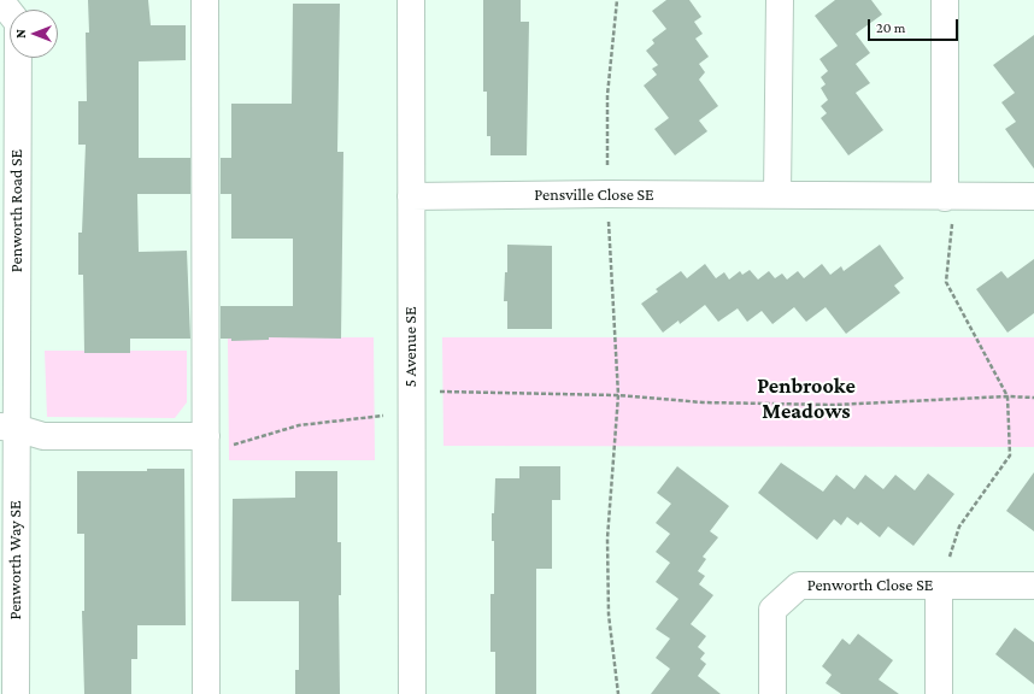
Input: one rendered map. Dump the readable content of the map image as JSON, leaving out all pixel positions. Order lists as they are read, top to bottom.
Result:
{
  "streets": {
    "street": [
      "Pensville Close SE",
      "Penworth Road SE",
      "5 Avenue SE",
      "Penworth Way SE",
      "Penworth Close SE"
    ]
  },
  "crossings": [
    ["Pensville Close SE", "5 Avenue SE"],
    ["Penworth Road SE", "Penworth Way SE"]
  ],
  "districts": ["Penbrooke Meadows"],
  "scale_bar": "20 m",
  "north": "left"
}
